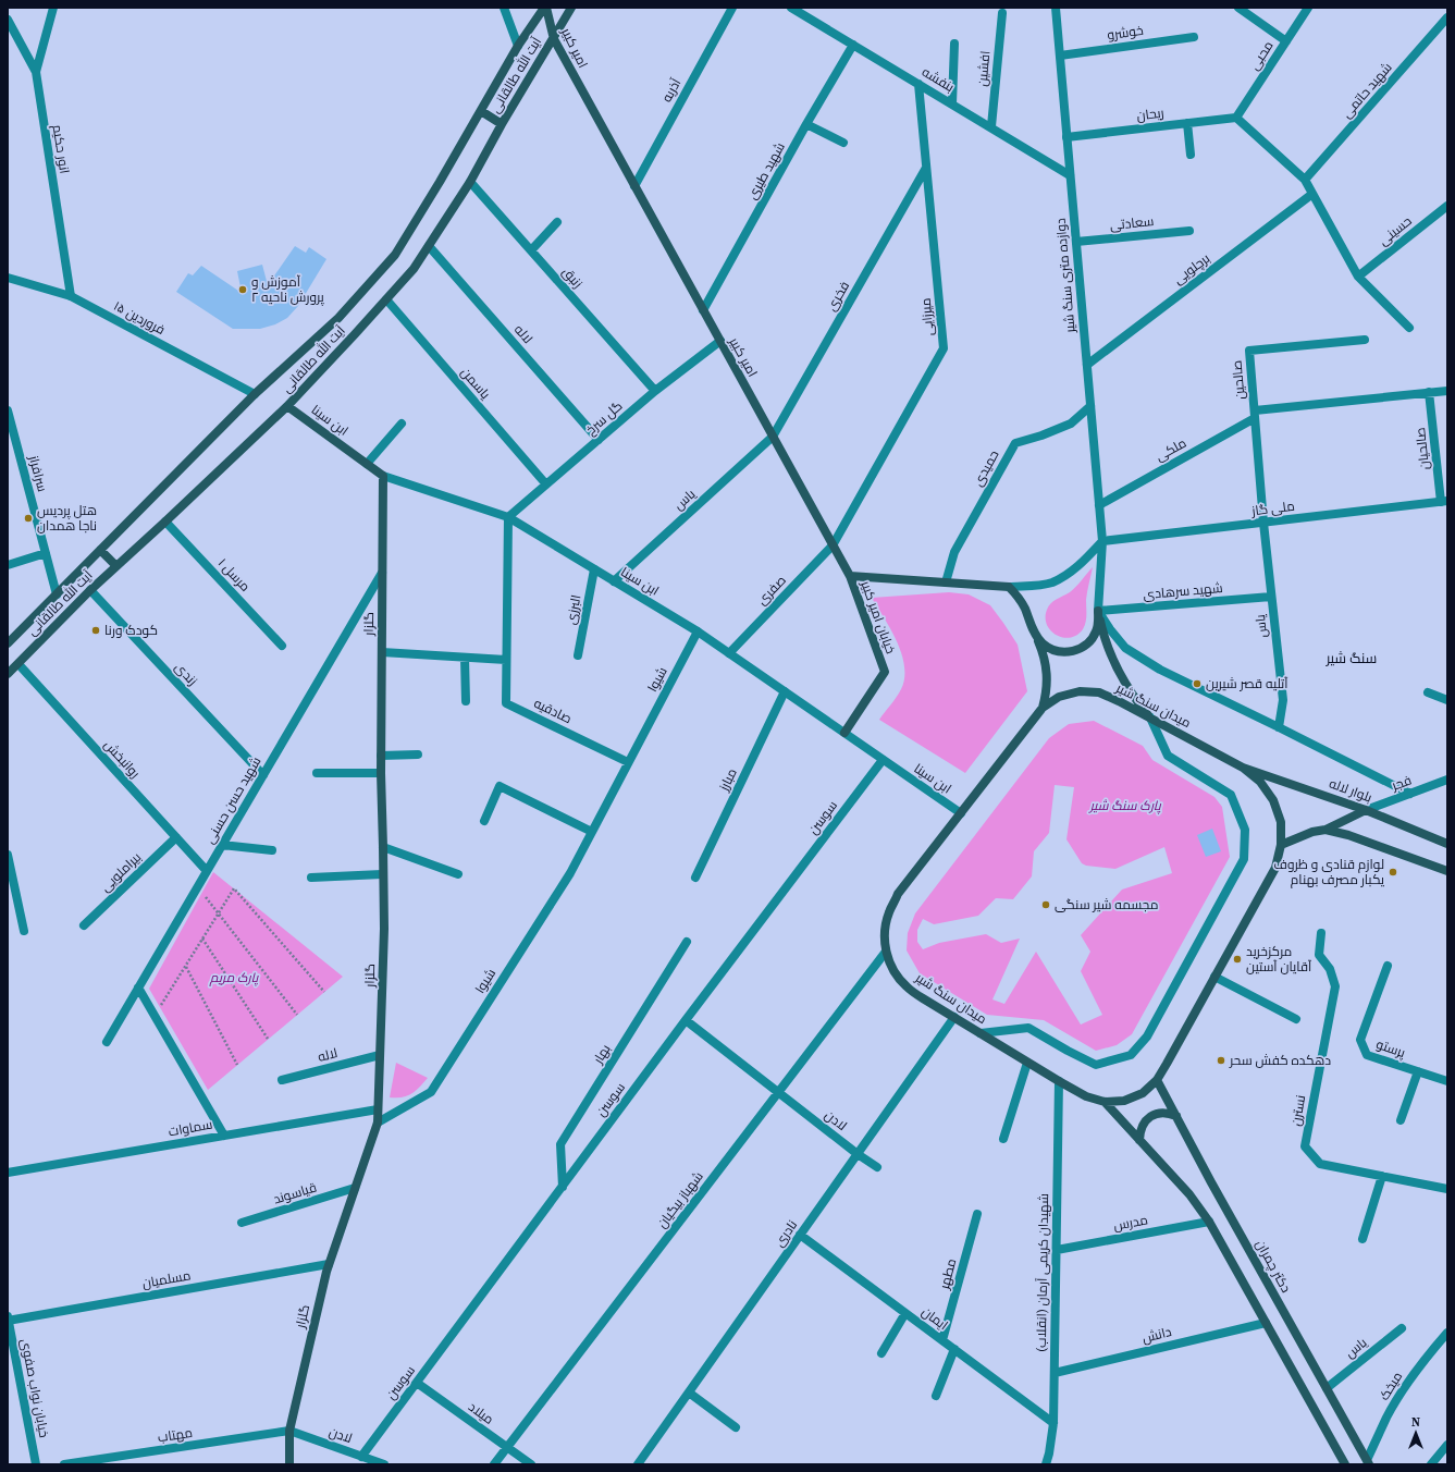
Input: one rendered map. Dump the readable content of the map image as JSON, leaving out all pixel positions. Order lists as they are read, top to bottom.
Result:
{
  "streets": {
    "main road": [
      "امیر کبیر",
      "آیت الله طالقانی",
      "ابن سینا",
      "خیابان امیر کبیر",
      "گلزار",
      "میدان سنگ شیر",
      "بلوار لاله",
      "دکتر چمران"
    ],
    "street": [
      "خوشرو",
      "محبی",
      "افشین",
      "بنفشه",
      "آذربه",
      "شهید حاتمی",
      "ریحان",
      "انور حکیم",
      "شهید طیری",
      "سعادتی",
      "حسینی",
      "برچلویی",
      "دوازده متری سنگ شیر",
      "زنبق",
      "فخری",
      "میرزایی",
      "۱۵ فروردین",
      "لاله",
      "صالحین",
      "یاسمن",
      "گل سرخ",
      "صالحیان",
      "ملکی",
      "حمیدی",
      "سرافراز",
      "یاس",
      "ملی گاز",
      "مرسل ۱",
      "صفری",
      "شهید سرهادی",
      "البرزی",
      "زندی",
      "شیوا",
      "صادقیه",
      "روانبخش",
      "مبارز",
      "فجر",
      "شهید حسن حسنی",
      "سوسن",
      "بیراملویی",
      "پرستو",
      "بهار",
      "نسترن",
      "لادن",
      "سماوات",
      "قیاسوند",
      "شهباز بیگیان",
      "مدرس",
      "نادری",
      "شهیدان کریمی آرمان (انقلاب)",
      "مطهر",
      "مسلمیان",
      "ایمان",
      "دانش",
      "میخک",
      "خیابان نواب صفوی",
      "میلاد",
      "مهتاب"
    ]
  },
  "crossings": [
    ["خوشرو", "دوازده متری سنگ شیر"],
    ["امیر کبیر", "آیت الله طالقانی"],
    ["امیر کبیر", "آذربه"],
    ["امیر کبیر", "شهید طیری"],
    ["امیر کبیر", "فخری"],
    ["امیر کبیر", "میرزایی"],
    ["امیر کبیر", "گل سرخ"],
    ["امیر کبیر", "یاس"],
    ["امیر کبیر", "صفری"],
    ["امیر کبیر", "خیابان امیر کبیر"],
    ["محبی", "ریحان"],
    ["افشین", "بنفشه"],
    ["آیت الله طالقانی", "زنبق"],
    ["آیت الله طالقانی", "۱۵ فروردین"],
    ["آیت الله طالقانی", "لاله"],
    ["آیت الله طالقانی", "یاسمن"],
    ["آیت الله طالقانی", "ابن سینا"],
    ["آیت الله طالقانی", "سرافراز"],
    ["آیت الله طالقانی", "مرسل ۱"],
    ["آیت الله طالقانی", "زندی"],
    ["آیت الله طالقانی", "روانبخش"],
    ["بنفشه", "شهید طیری"],
    ["بنفشه", "دوازده متری سنگ شیر"],
    ["بنفشه", "میرزایی"],
    ["ریحان", "دوازده متری سنگ شیر"],
    ["انور حکیم", "۱۵ فروردین"],
    ["سعادتی", "دوازده متری سنگ شیر"],
    ["برچلویی", "دوازده متری سنگ شیر"],
    ["دوازده متری سنگ شیر", "ملکی"],
    ["دوازده متری سنگ شیر", "حمیدی"],
    ["دوازده متری سنگ شیر", "ملی گاز"],
    ["دوازده متری سنگ شیر", "شهید سرهادی"],
    ["زنبق", "گل سرخ"],
    ["فخری", "میرزایی"],
    ["فخری", "یاس"],
    ["میرزایی", "صفری"],
    ["لاله", "گل سرخ"],
    ["لاله", "گلزار"],
    ["صالحین", "ملکی"],
    ["صالحین", "یاس"],
    ["صالحین", "ملی گاز"],
    ["یاسمن", "گل سرخ"],
    ["گل سرخ", "ابن سینا"],
    ["گل سرخ", "صادقیه"],
    ["ابن سینا", "یاس"],
    ["ابن سینا", "صفری"],
    ["ابن سینا", "البرزی"],
    ["ابن سینا", "خیابان امیر کبیر"],
    ["ابن سینا", "گلزار"],
    ["ابن سینا", "شیوا"],
    ["ابن سینا", "میدان سنگ شیر"],
    ["ابن سینا", "صادقیه"],
    ["ابن سینا", "مبارز"],
    ["ابن سینا", "سوسن"],
    ["صالحیان", "ملکی"],
    ["صالحیان", "ملی گاز"],
    ["یاس", "ملی گاز"],
    ["یاس", "شهید سرهادی"],
    ["یاس", "دکتر چمران"],
    ["گلزار", "شیوا"],
    ["گلزار", "شهید حسن حسنی"],
    ["گلزار", "لادن"],
    ["گلزار", "سماوات"],
    ["گلزار", "قیاسوند"],
    ["گلزار", "مسلمیان"],
    ["گلزار", "مهتاب"],
    ["زندی", "شهید حسن حسنی"],
    ["شیوا", "صادقیه"],
    ["میدان سنگ شیر", "بلوار لاله"],
    ["میدان سنگ شیر", "شهباز بیگیان"],
    ["میدان سنگ شیر", "نادری"],
    ["میدان سنگ شیر", "دکتر چمران"],
    ["میدان سنگ شیر", "شهیدان کریمی آرمان (انقلاب)"],
    ["روانبخش", "شهید حسن حسنی"],
    ["روانبخش", "بیراملویی"],
    ["فجر", "بلوار لاله"],
    ["سوسن", "بهار"],
    ["سوسن", "لادن"],
    ["سوسن", "میلاد"],
    ["لادن", "شهباز بیگیان"],
    ["لادن", "نادری"],
    ["لادن", "مهتاب"],
    ["شهباز بیگیان", "میلاد"],
    ["مدرس", "شهیدان کریمی آرمان (انقلاب)"],
    ["نادری", "ایمان"],
    ["دکتر چمران", "میخک"],
    ["شهیدان کریمی آرمان (انقلاب)", "ایمان"],
    ["شهیدان کریمی آرمان (انقلاب)", "دانش"],
    ["مطهر", "ایمان"],
    ["مسلمیان", "خیابان نواب صفوی"]
  ],
  "districts": ["سنگ شیر"],
  "parks": ["پارک سنگ شیر", "پارک مریم"],
  "places": [
    "آموزش و پرورش ناحیه ۲",
    "هتل پردیس ناجا همدان",
    "کودک ورنا",
    "آتلیه قصر شیرین",
    "لوازم قنادی و ظروف یکبار مصرف بهنام",
    "مجسمه شیر سنگی",
    "مرکزخرید آقایان آستین",
    "دهکده کفش سحر"
  ],
  "north": "top"
}
